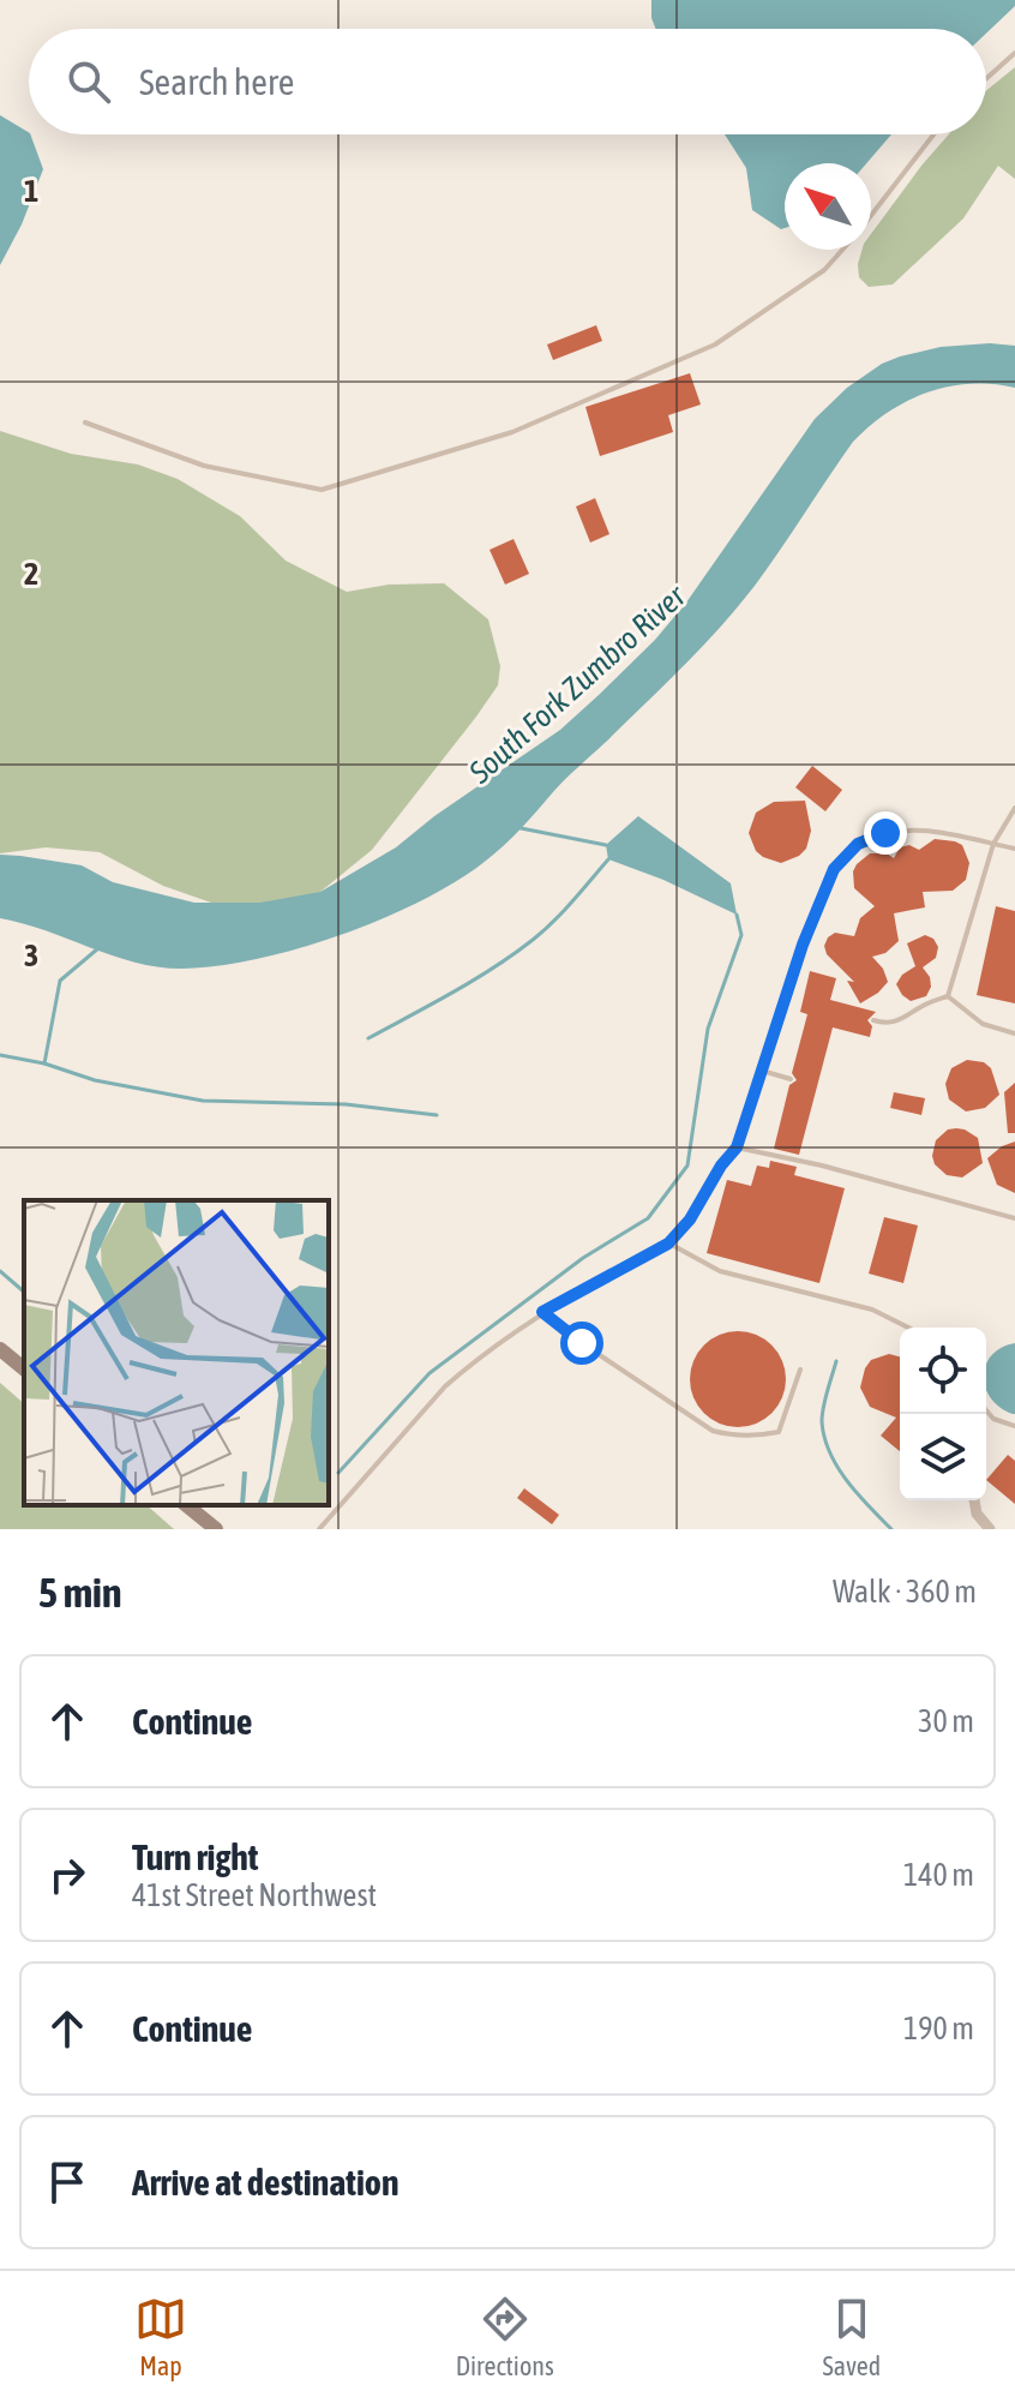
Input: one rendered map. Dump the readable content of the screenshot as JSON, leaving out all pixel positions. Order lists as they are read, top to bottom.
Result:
{
  "water": ["South Fork Zumbro River"],
  "north": "top left",
  "page": {
    "search": "Search here",
    "heading": ["5 min", "Walk · 360 m"],
    "list": [
      ["Continue", "30 m"],
      ["Turn right", "41st Street Northwest", "140 m"],
      ["Continue", "190 m"],
      "Arrive at destination"
    ],
    "nav": ["Map", "Directions", "Saved"]
  },
  "grid": {
    "rows": ["1", "2", "3"]
  }
}
